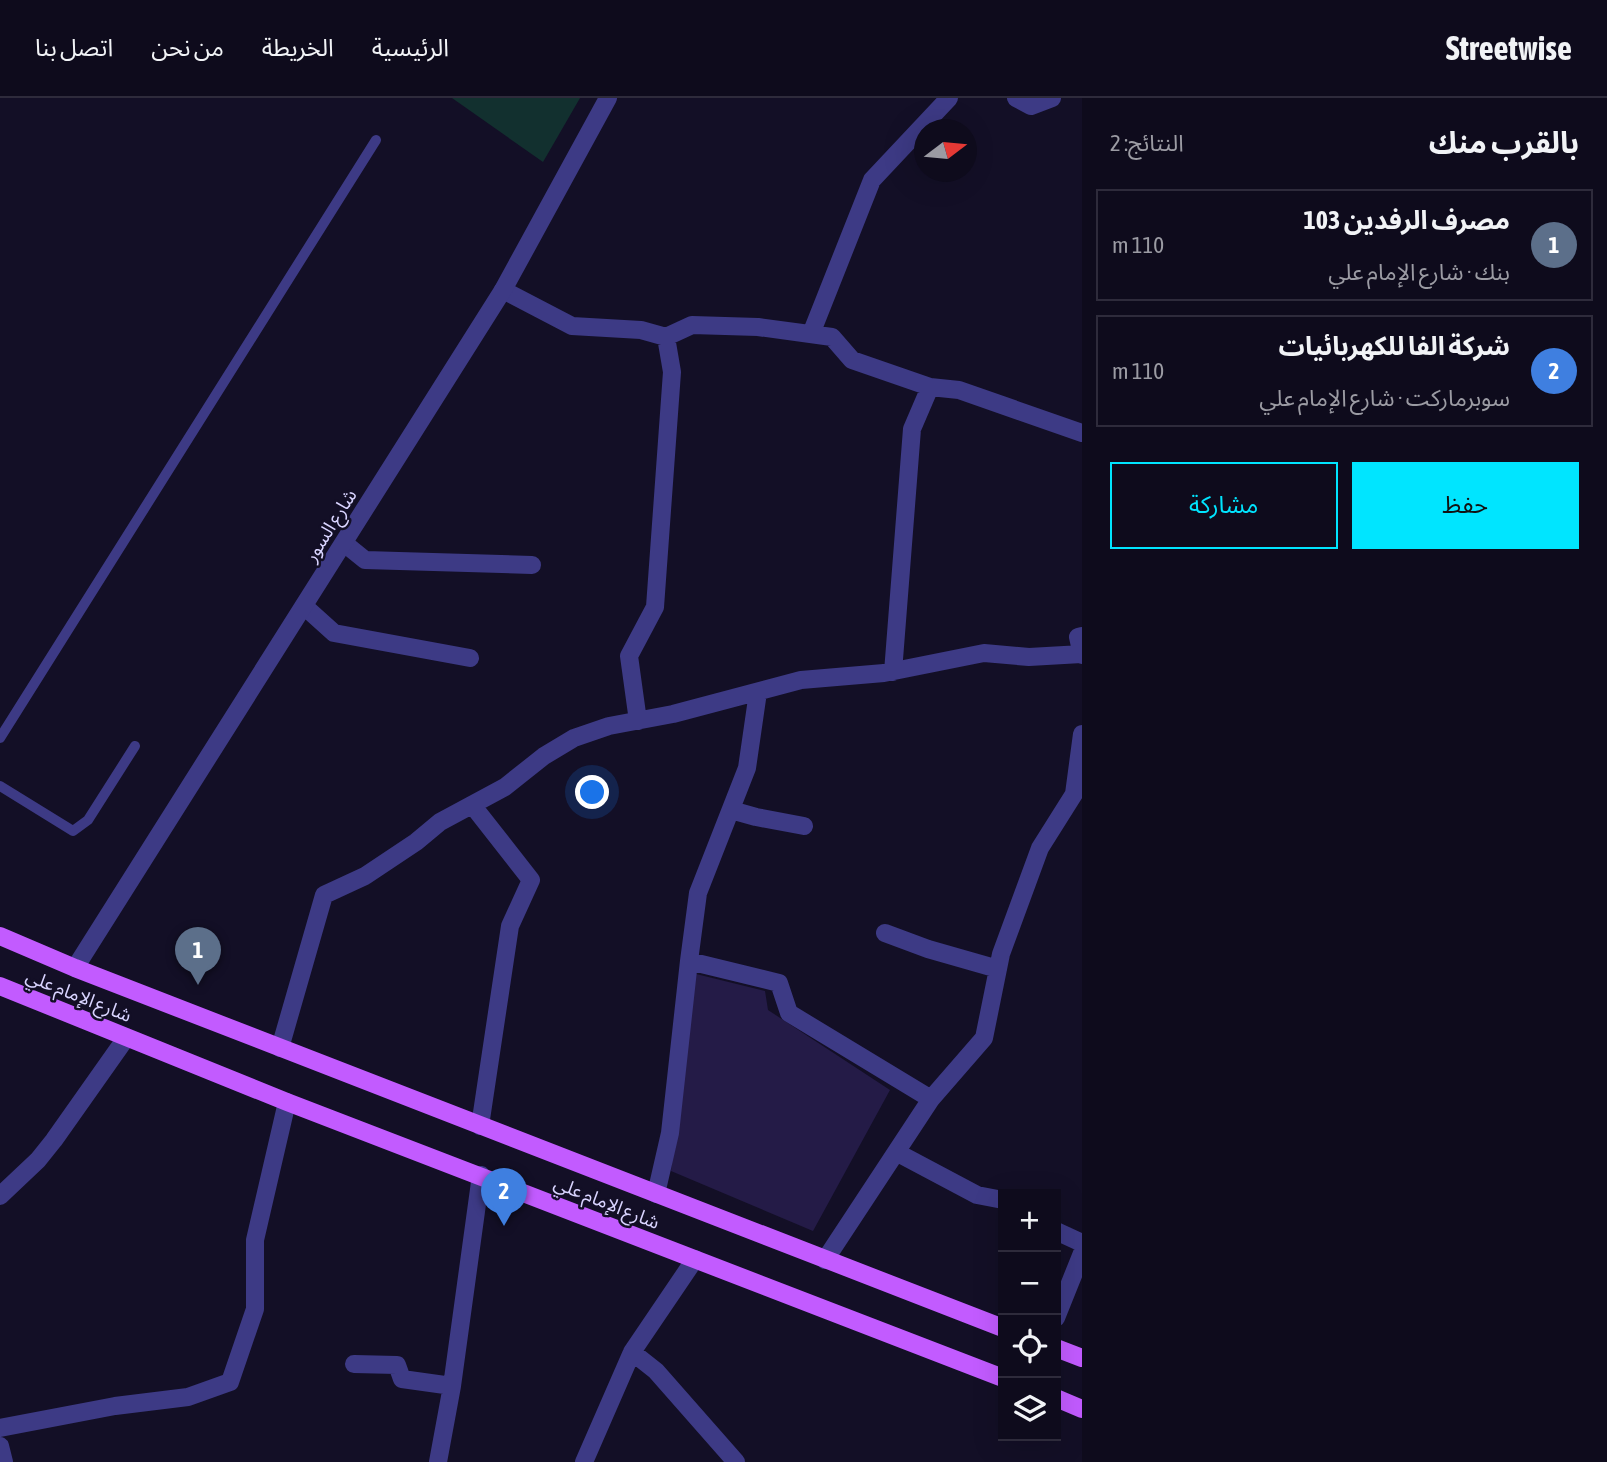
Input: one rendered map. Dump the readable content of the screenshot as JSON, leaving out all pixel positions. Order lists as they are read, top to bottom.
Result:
{
  "streets": {
    "main road": ["شارع الإمام علي"],
    "street": ["شارع السور"]
  },
  "crossings": [
    ["شارع السور", "شارع الإمام علي"]
  ],
  "north": "right",
  "page": {
    "header": "Streetwise",
    "nav": [
      "الرئيسية",
      "الخريطة",
      "من نحن",
      "اتصل بنا"
    ],
    "heading": ["بالقرب منك", "النتائج: 2"],
    "list": [
      {
        "mark": "1",
        "name": "مصرف الرفدين 103",
        "note": "بنك · شارع الإمام علي",
        "value": "110 m"
      },
      {
        "mark": "2",
        "name": "شركة الفا للكهربائيات",
        "note": "سوبرماركت · شارع الإمام علي",
        "value": "110 m"
      }
    ],
    "buttons": ["حفظ", "مشاركة"],
    "pins": ["1", "2"],
    "map_buttons": ["+", "−"]
  }
}
